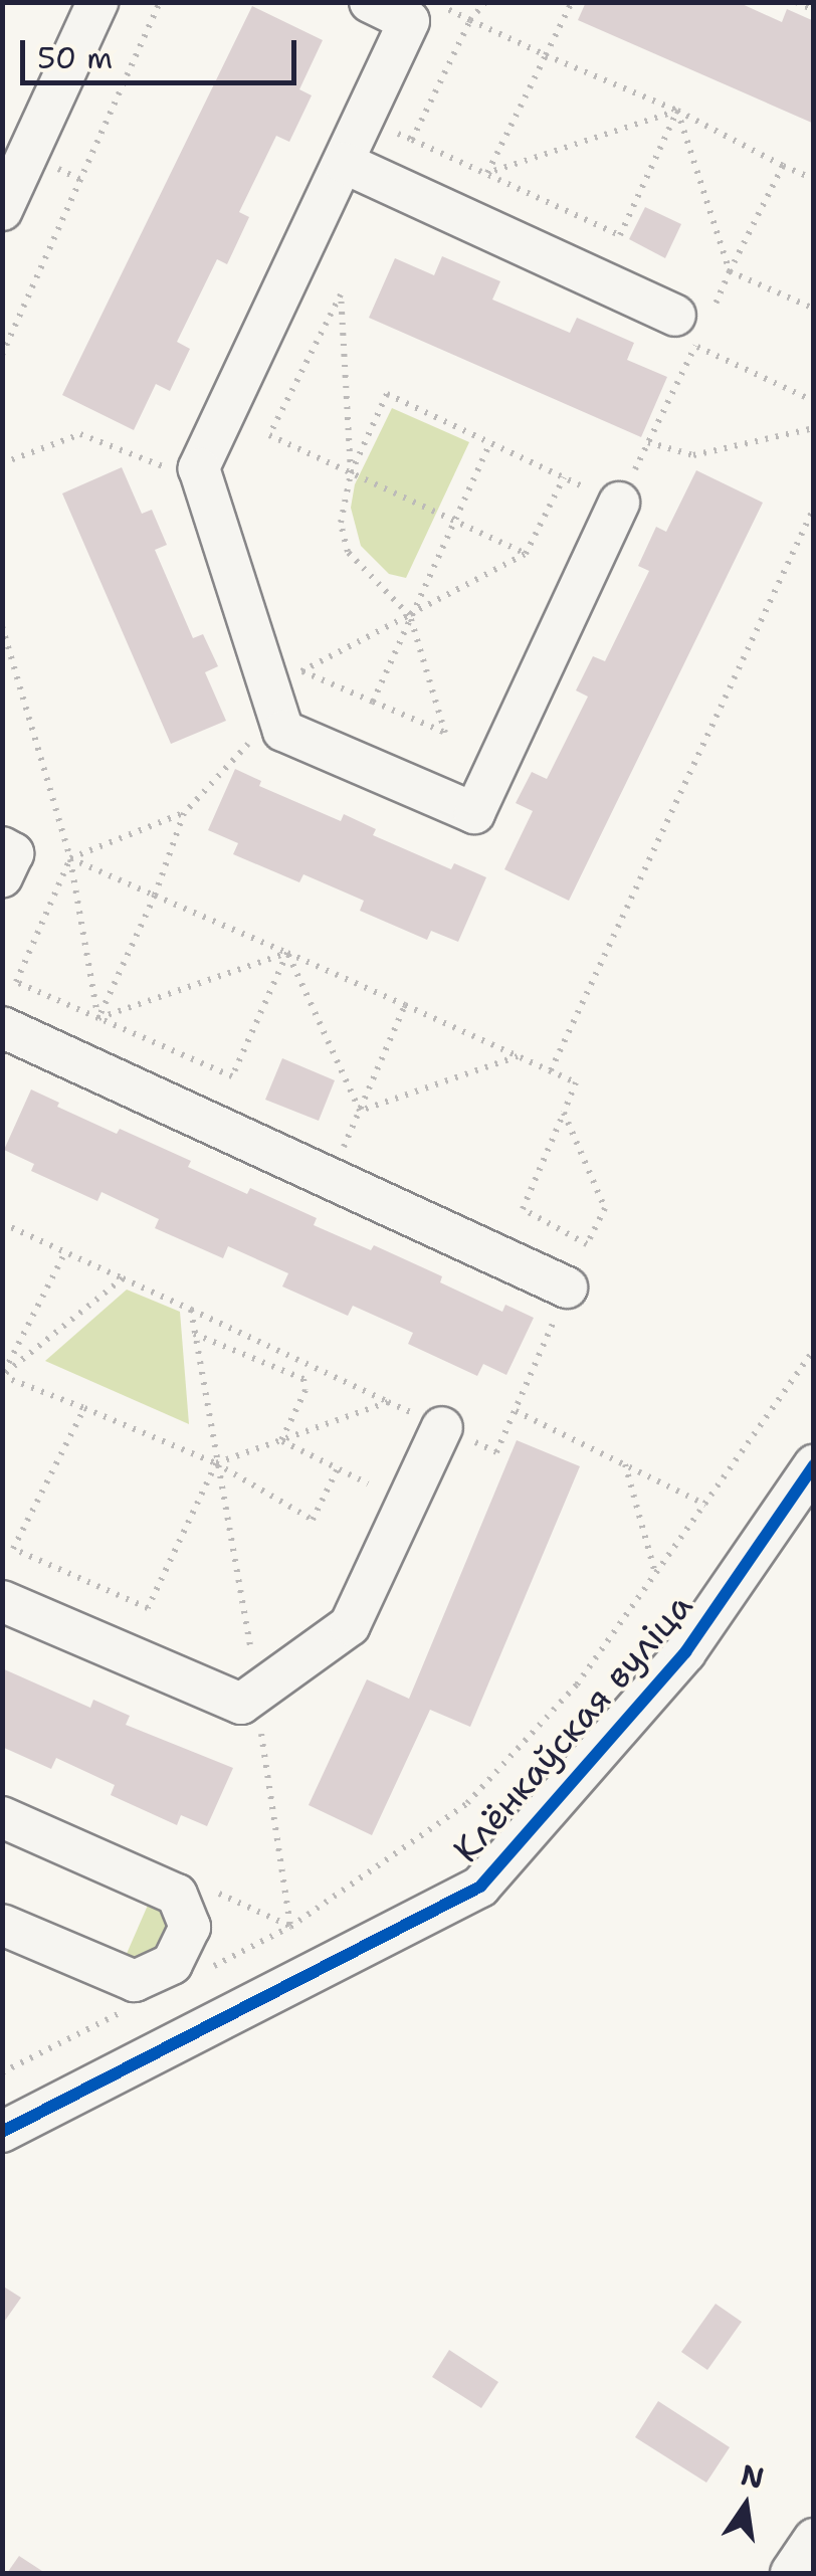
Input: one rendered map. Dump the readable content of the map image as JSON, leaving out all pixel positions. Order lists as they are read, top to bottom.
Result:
{
  "streets": {
    "street": ["Клёнкаўская вуліца"]
  },
  "scale_bar": "50 m",
  "north": "top"
}
